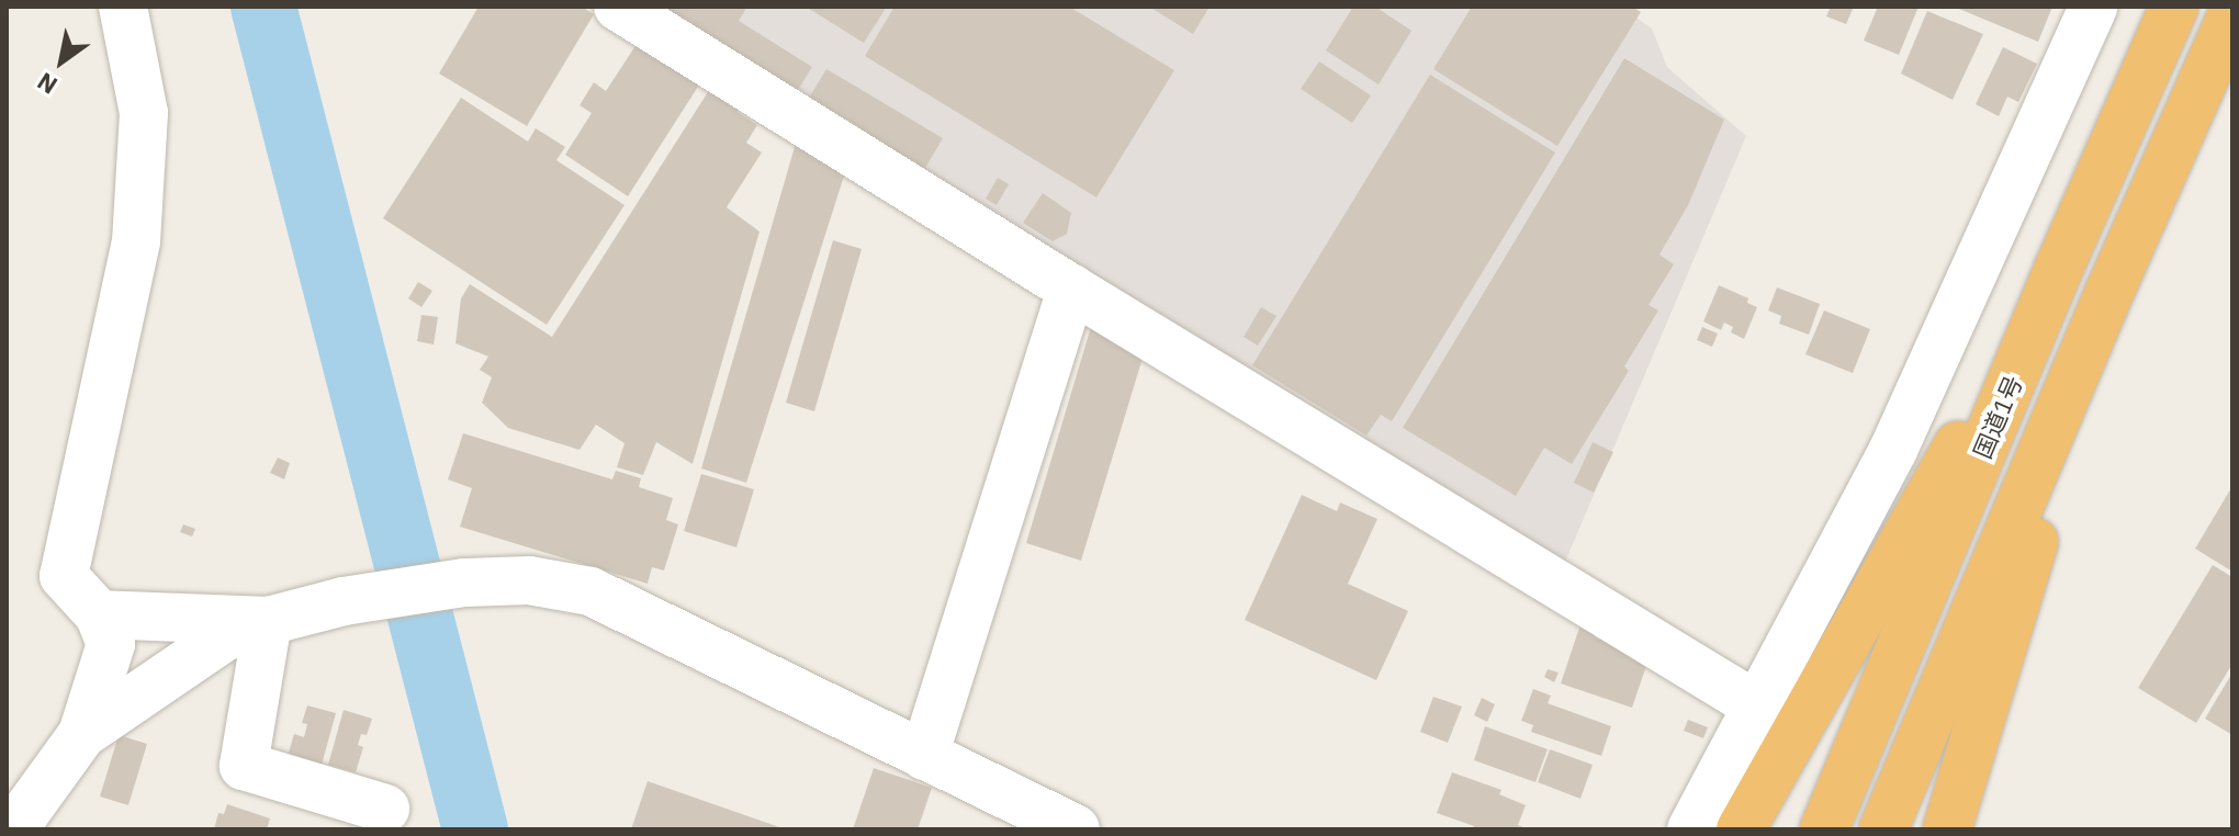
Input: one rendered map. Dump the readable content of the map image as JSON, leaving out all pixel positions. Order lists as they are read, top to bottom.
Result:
{
  "streets": {
    "highway": ["国道1号"]
  },
  "north": "bottom left"
}
